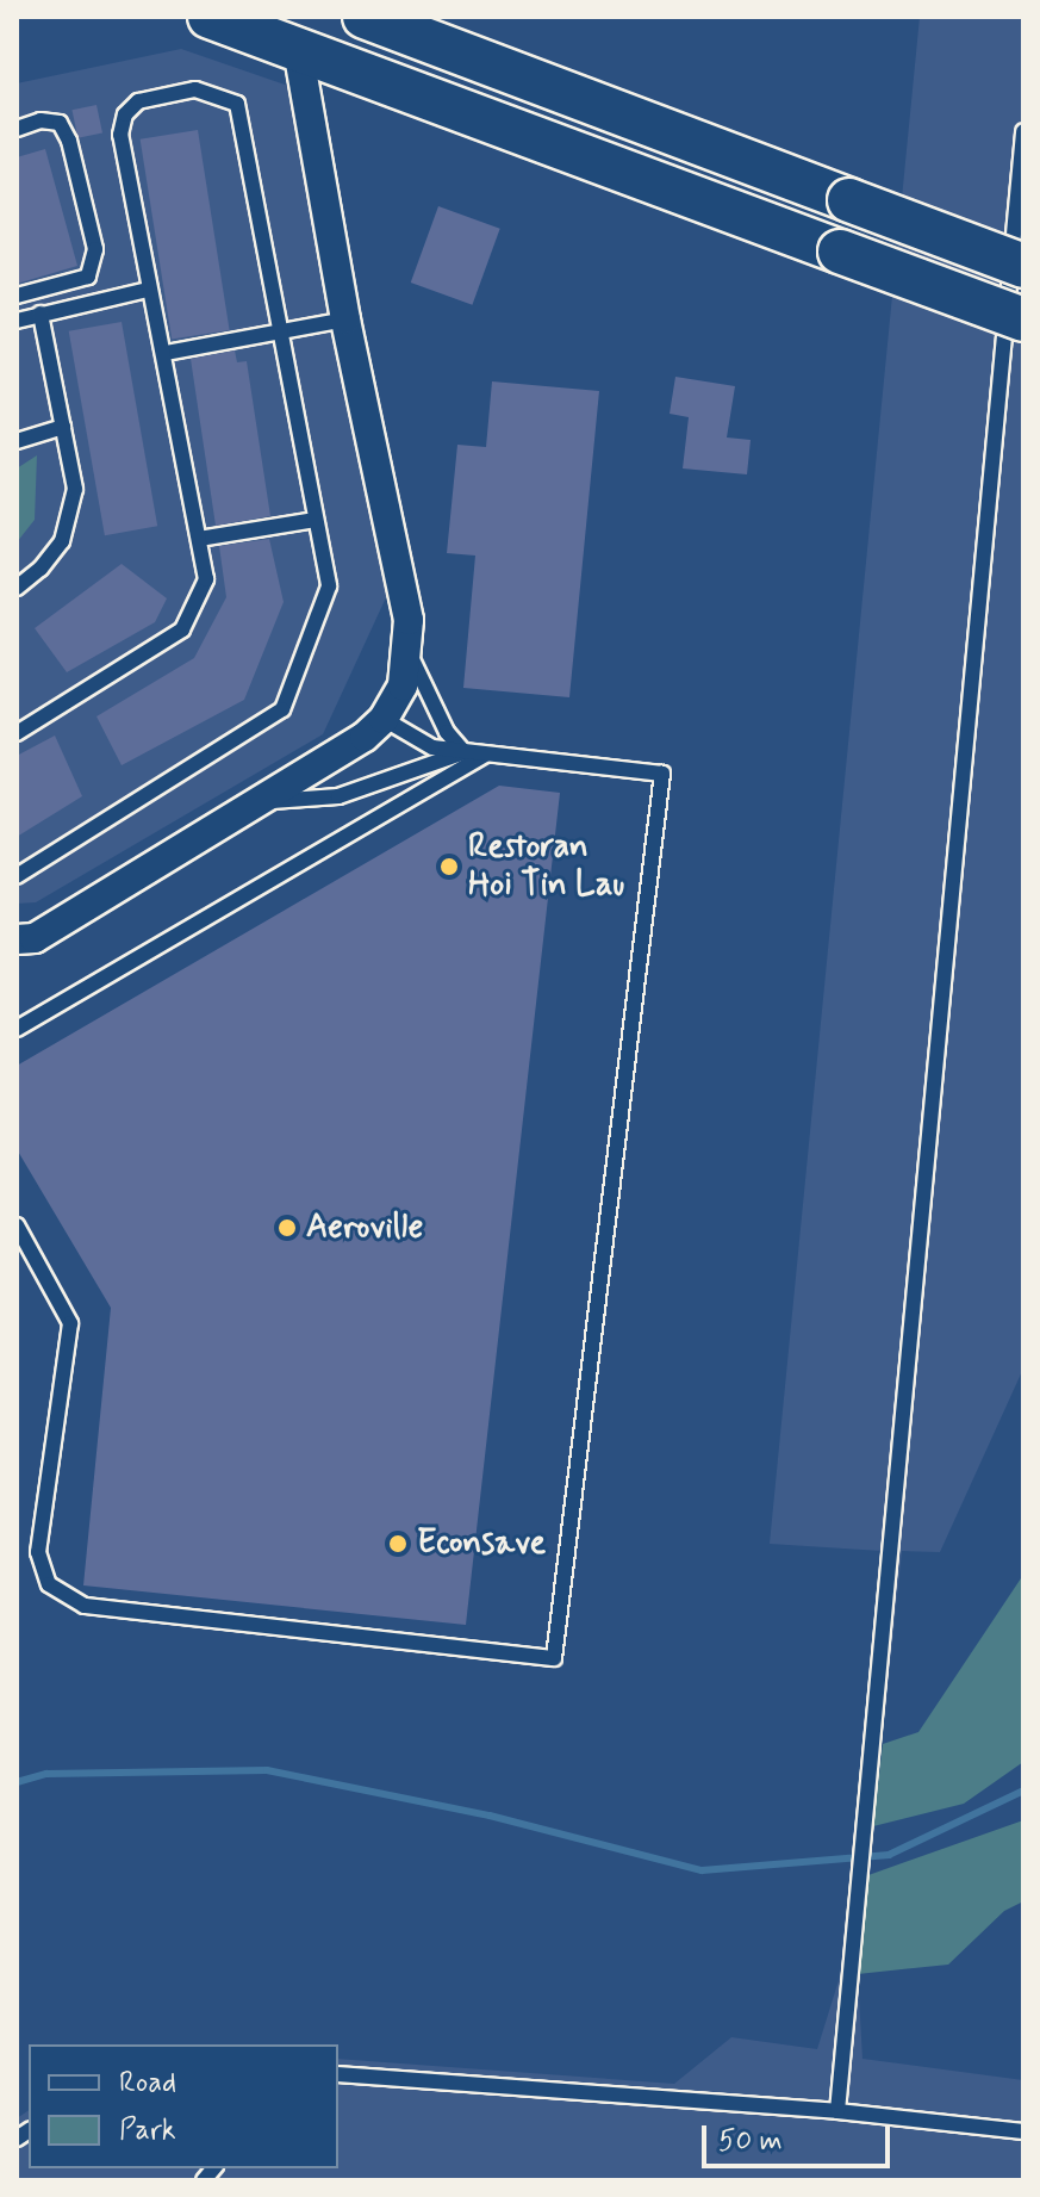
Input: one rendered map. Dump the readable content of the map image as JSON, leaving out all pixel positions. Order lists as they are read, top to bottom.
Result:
{
  "places": ["Restoran Hoi Tin Lau", "Aeroville", "Econsave"],
  "legend": ["Road", "Park"],
  "scale_bar": "50 m"
}
